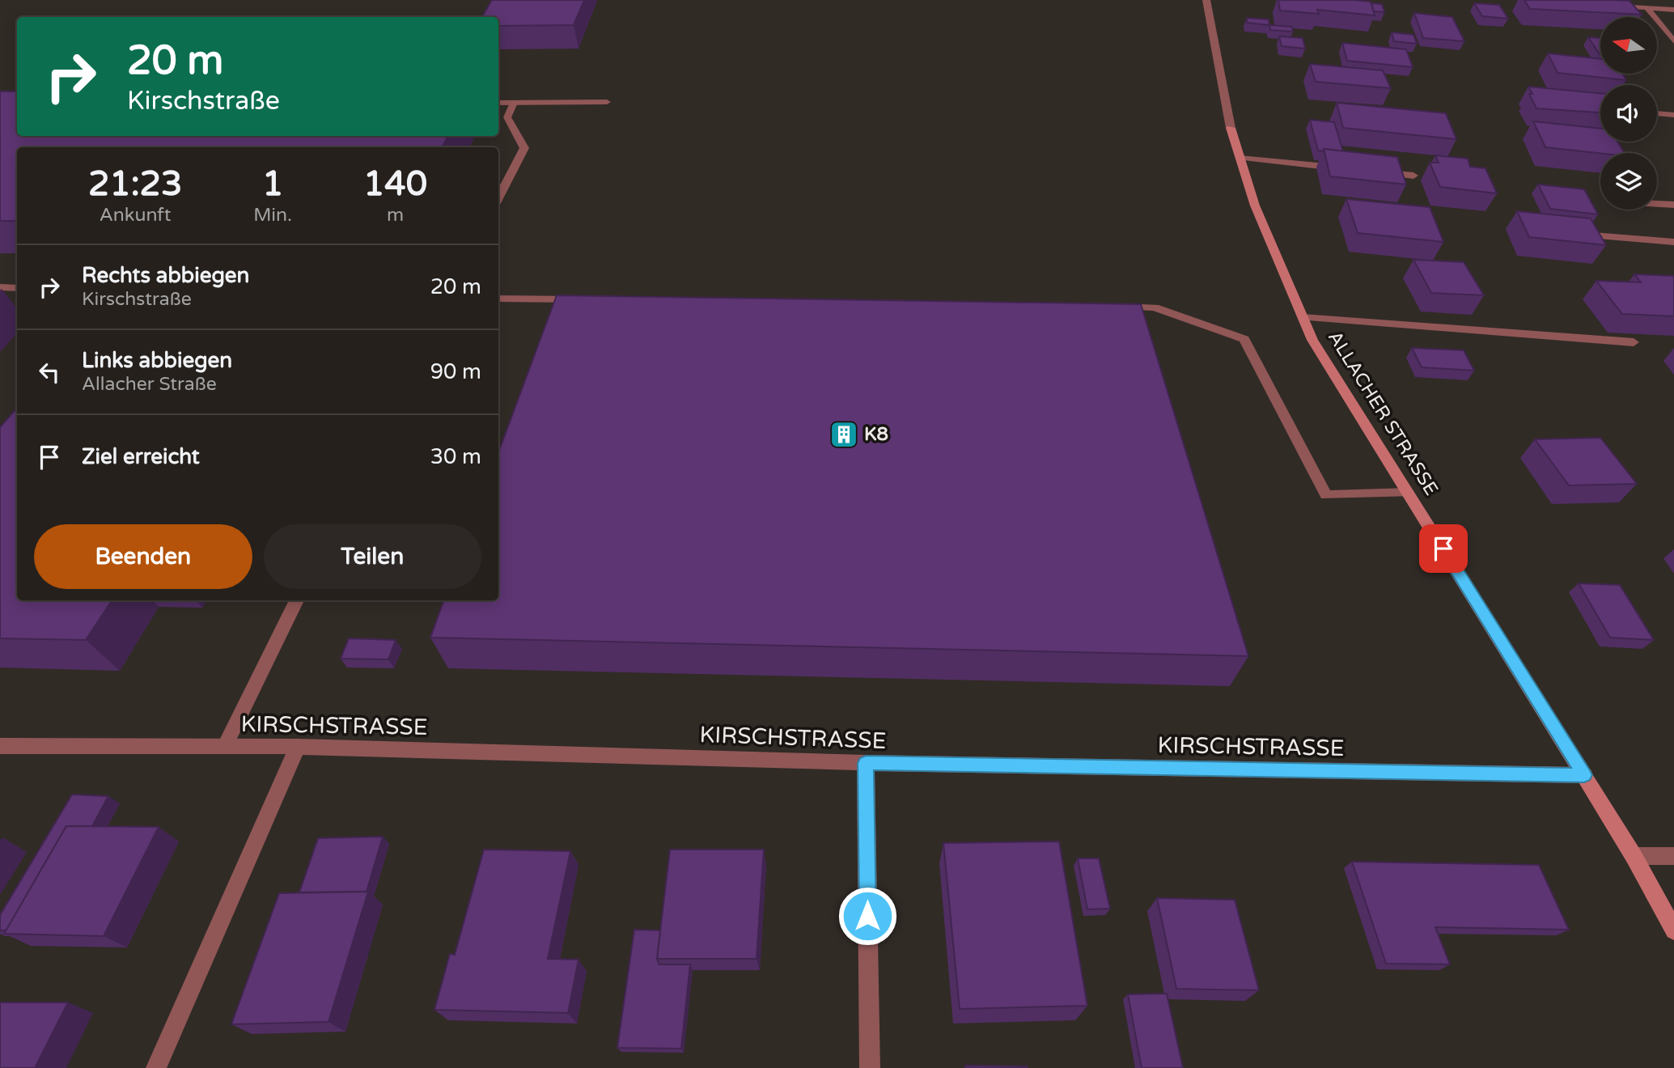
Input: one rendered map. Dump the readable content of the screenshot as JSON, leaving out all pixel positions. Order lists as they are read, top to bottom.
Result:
{
  "streets": {
    "street": ["ALLACHER STRASSE", "KIRSCHSTRASSE"]
  },
  "crossings": [
    ["ALLACHER STRASSE", "KIRSCHSTRASSE"]
  ],
  "places": {
    "building": ["K8"]
  },
  "north": "left",
  "page": {
    "turn": ["20 m", "Kirschstraße"],
    "eta": [
      "21:23",
      "Ankunft",
      "1",
      "Min.",
      "140",
      "m"
    ],
    "list": [
      {
        "name": "Rechts abbiegen",
        "note": "Kirschstraße",
        "value": "20 m"
      },
      {
        "name": "Links abbiegen",
        "note": "Allacher Straße",
        "value": "90 m"
      },
      {
        "name": "Ziel erreicht",
        "value": "30 m"
      }
    ],
    "buttons": ["Beenden", "Teilen"]
  }
}
